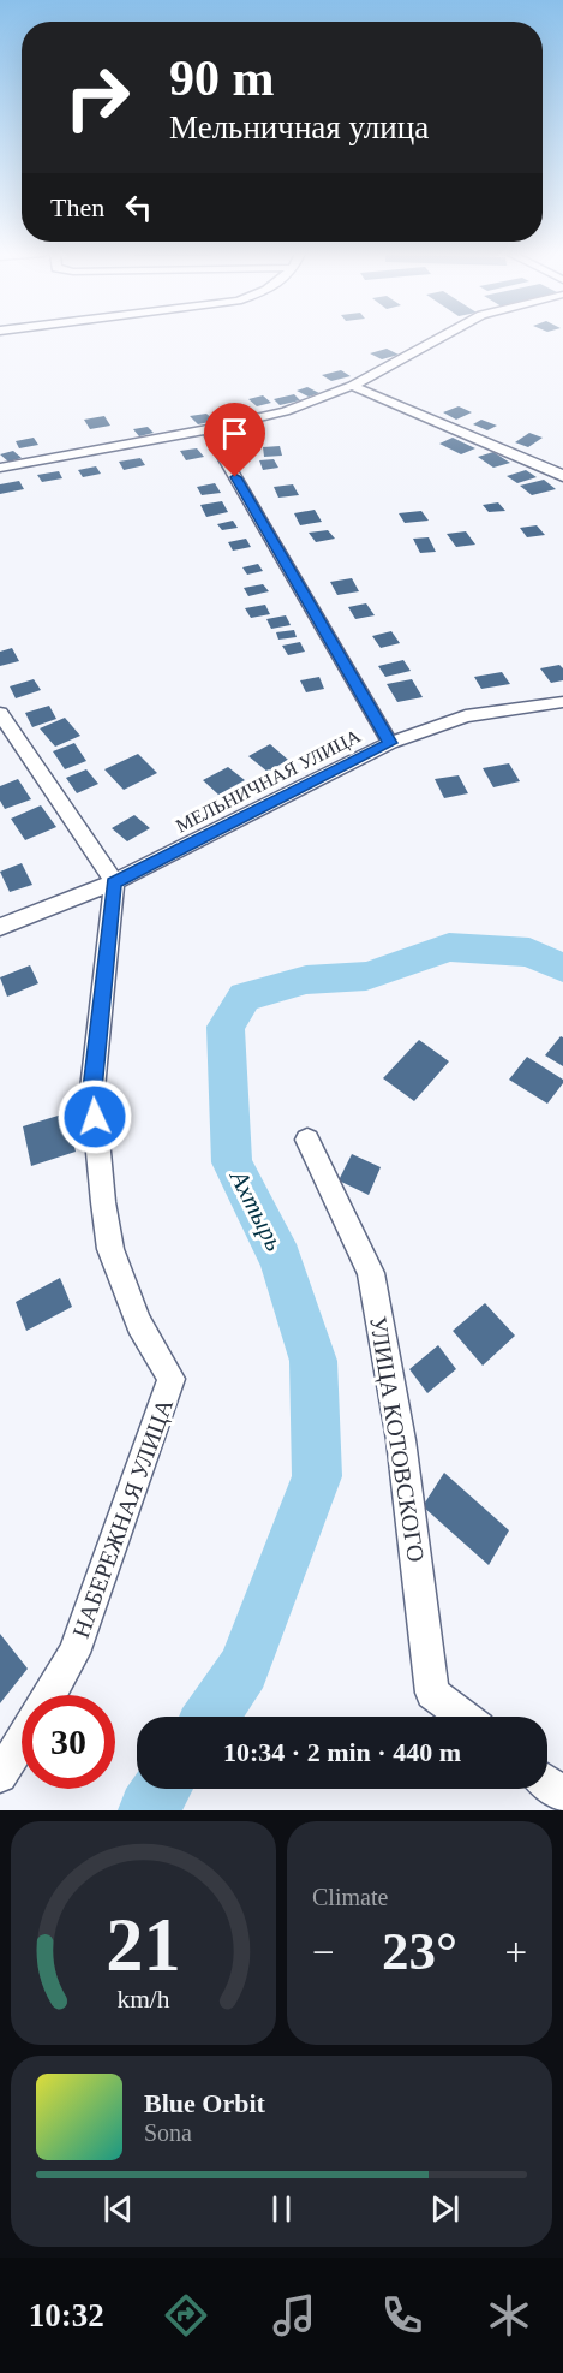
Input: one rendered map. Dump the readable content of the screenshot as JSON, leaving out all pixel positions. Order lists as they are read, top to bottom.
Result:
{
  "streets": {
    "street": ["МЕЛЬНИЧНАЯ УЛИЦА", "УЛИЦА КОТОВСКОГО", "НАБЕРЕЖНАЯ УЛИЦА"]
  },
  "crossings": [
    ["МЕЛЬНИЧНАЯ УЛИЦА", "НАБЕРЕЖНАЯ УЛИЦА"]
  ],
  "water": ["Ахтырь"],
  "page": {
    "turn": ["90 m", "Мельничная улица"],
    "then": "Then",
    "limit": "30",
    "trip": "10:34 · 2 min · 440 m",
    "tile": "Climate",
    "heat": ["−", "23°", "+"],
    "song": ["Blue Orbit", "Sona"],
    "tabs": "10:32",
    "gauge": ["21", "km/h"]
  }
}
